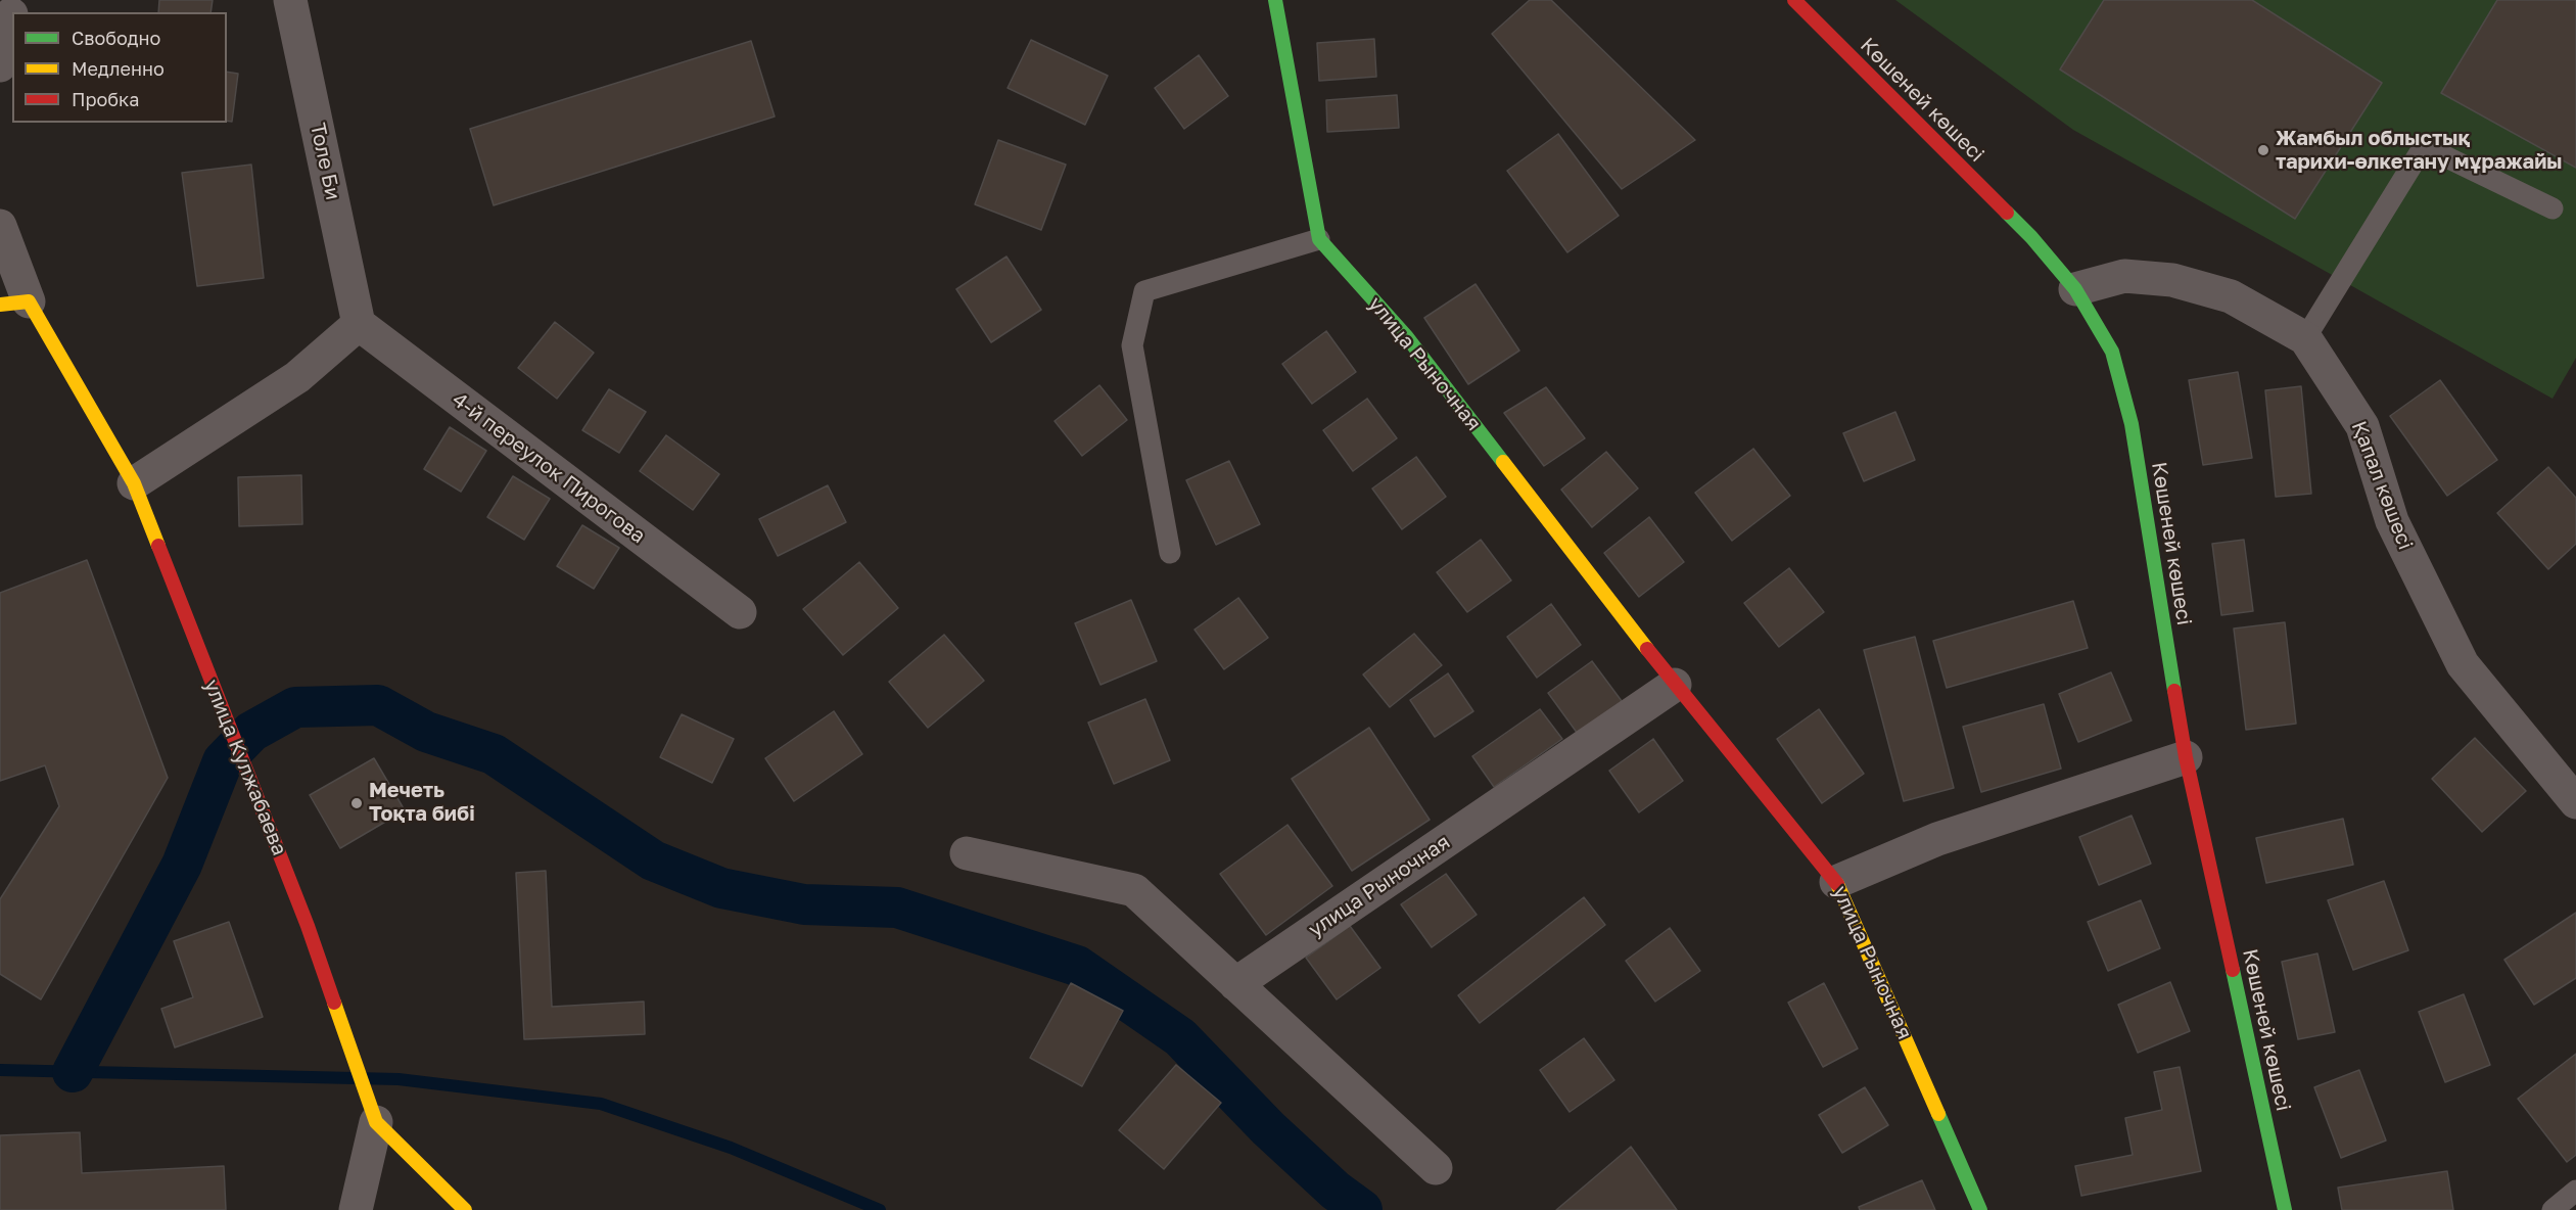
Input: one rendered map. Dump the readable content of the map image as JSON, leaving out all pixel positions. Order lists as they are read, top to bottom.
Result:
{
  "streets": {
    "street": [
      "Көшеней көшесі",
      "Толе Би",
      "улица Рыночная",
      "4-й переулок Пирогова",
      "Қапал көшесі",
      "улица Кулжабаева"
    ]
  },
  "crossings": [
    ["Көшеней көшесі", "Қапал көшесі"],
    ["Толе Би", "4-й переулок Пирогова"]
  ],
  "places": ["Жамбыл облыстық тарихи-өлкетану мұражайы", "Мечеть Тоқта бибі"],
  "legend": ["Свободно", "Медленно", "Пробка"]
}
